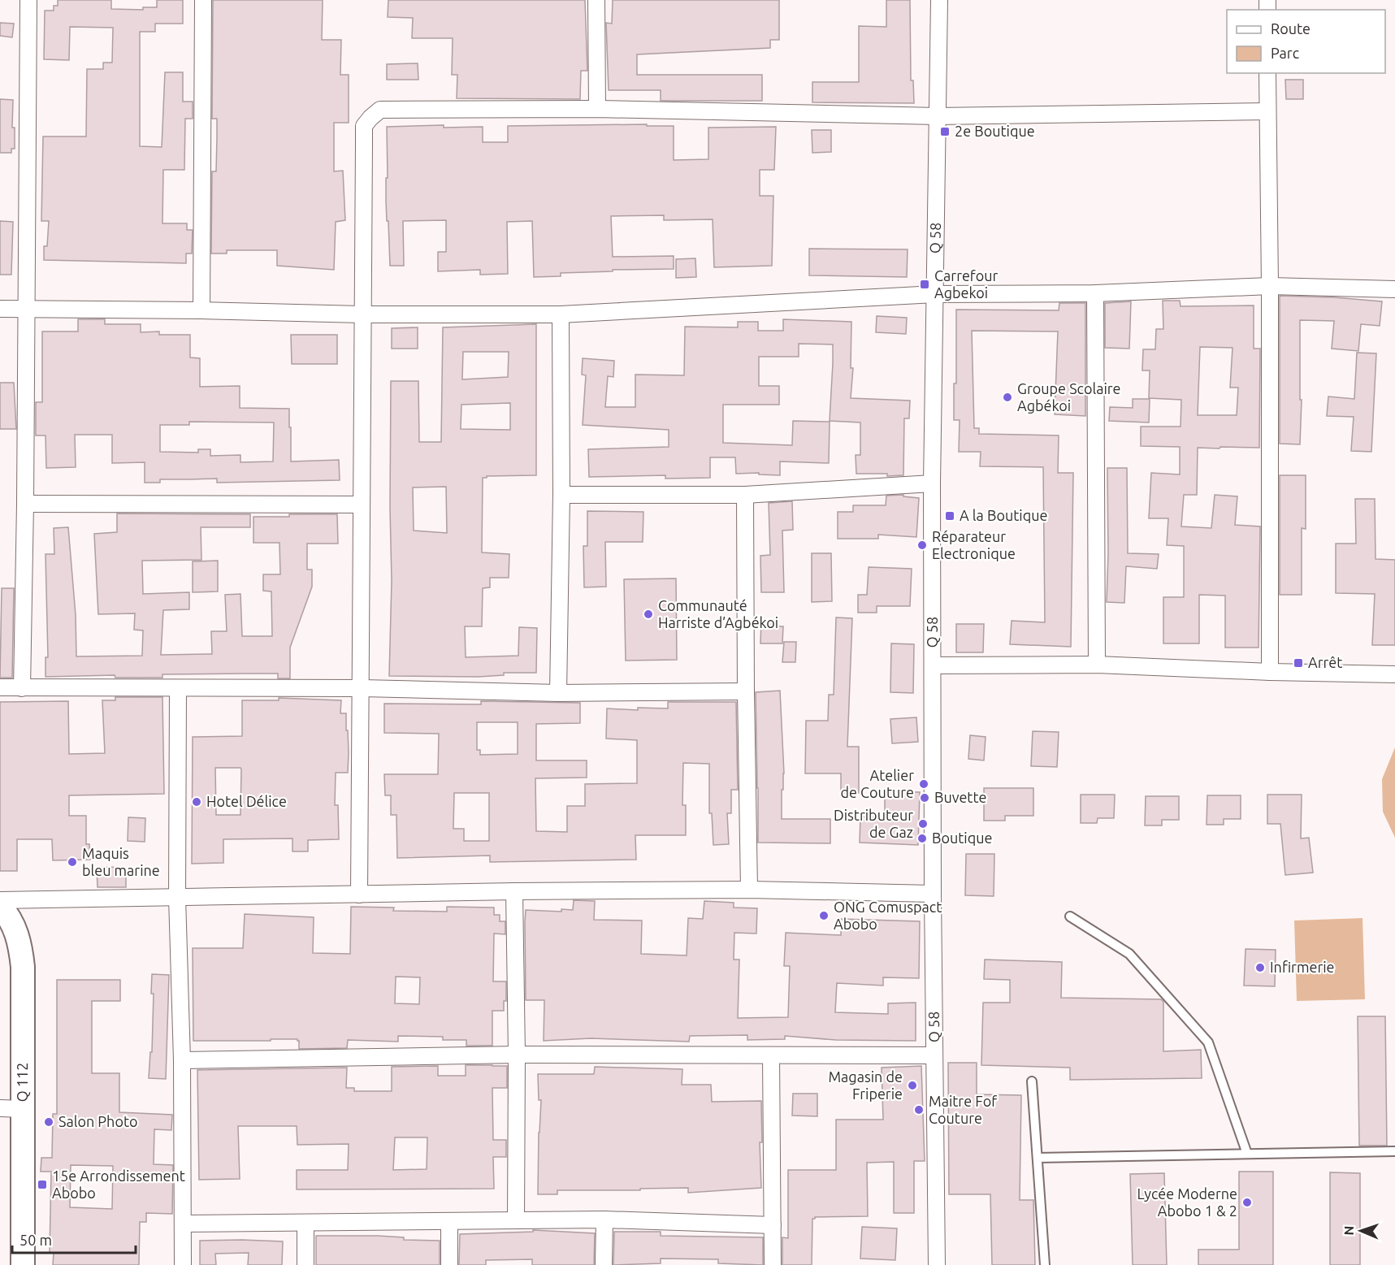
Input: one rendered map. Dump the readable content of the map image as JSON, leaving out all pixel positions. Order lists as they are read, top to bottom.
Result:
{
  "streets": {
    "street": ["Q 58", "Q 112"]
  },
  "places": {
    "transit": [
      "2e Boutique",
      "Carrefour Agbekoi",
      "A la Boutique",
      "Arrêt",
      "15e Arrondissement Abobo"
    ],
    "other": [
      "Groupe Scolaire Agbékoi",
      "Réparateur Electronique",
      "Communauté Harriste d’Agbékoi",
      "Atelier de Couture",
      "Buvette",
      "Hotel Délice",
      "Distributeur de Gaz",
      "Boutique",
      "Maquis bleu marine",
      "ONG Comuspact Abobo",
      "Infirmerie",
      "Magasin de Friperie",
      "Maitre Fof Couture",
      "Salon Photo",
      "Lycée Moderne Abobo 1 & 2"
    ]
  },
  "legend": ["Route", "Parc"],
  "scale_bar": "50 m",
  "north": "left"
}
